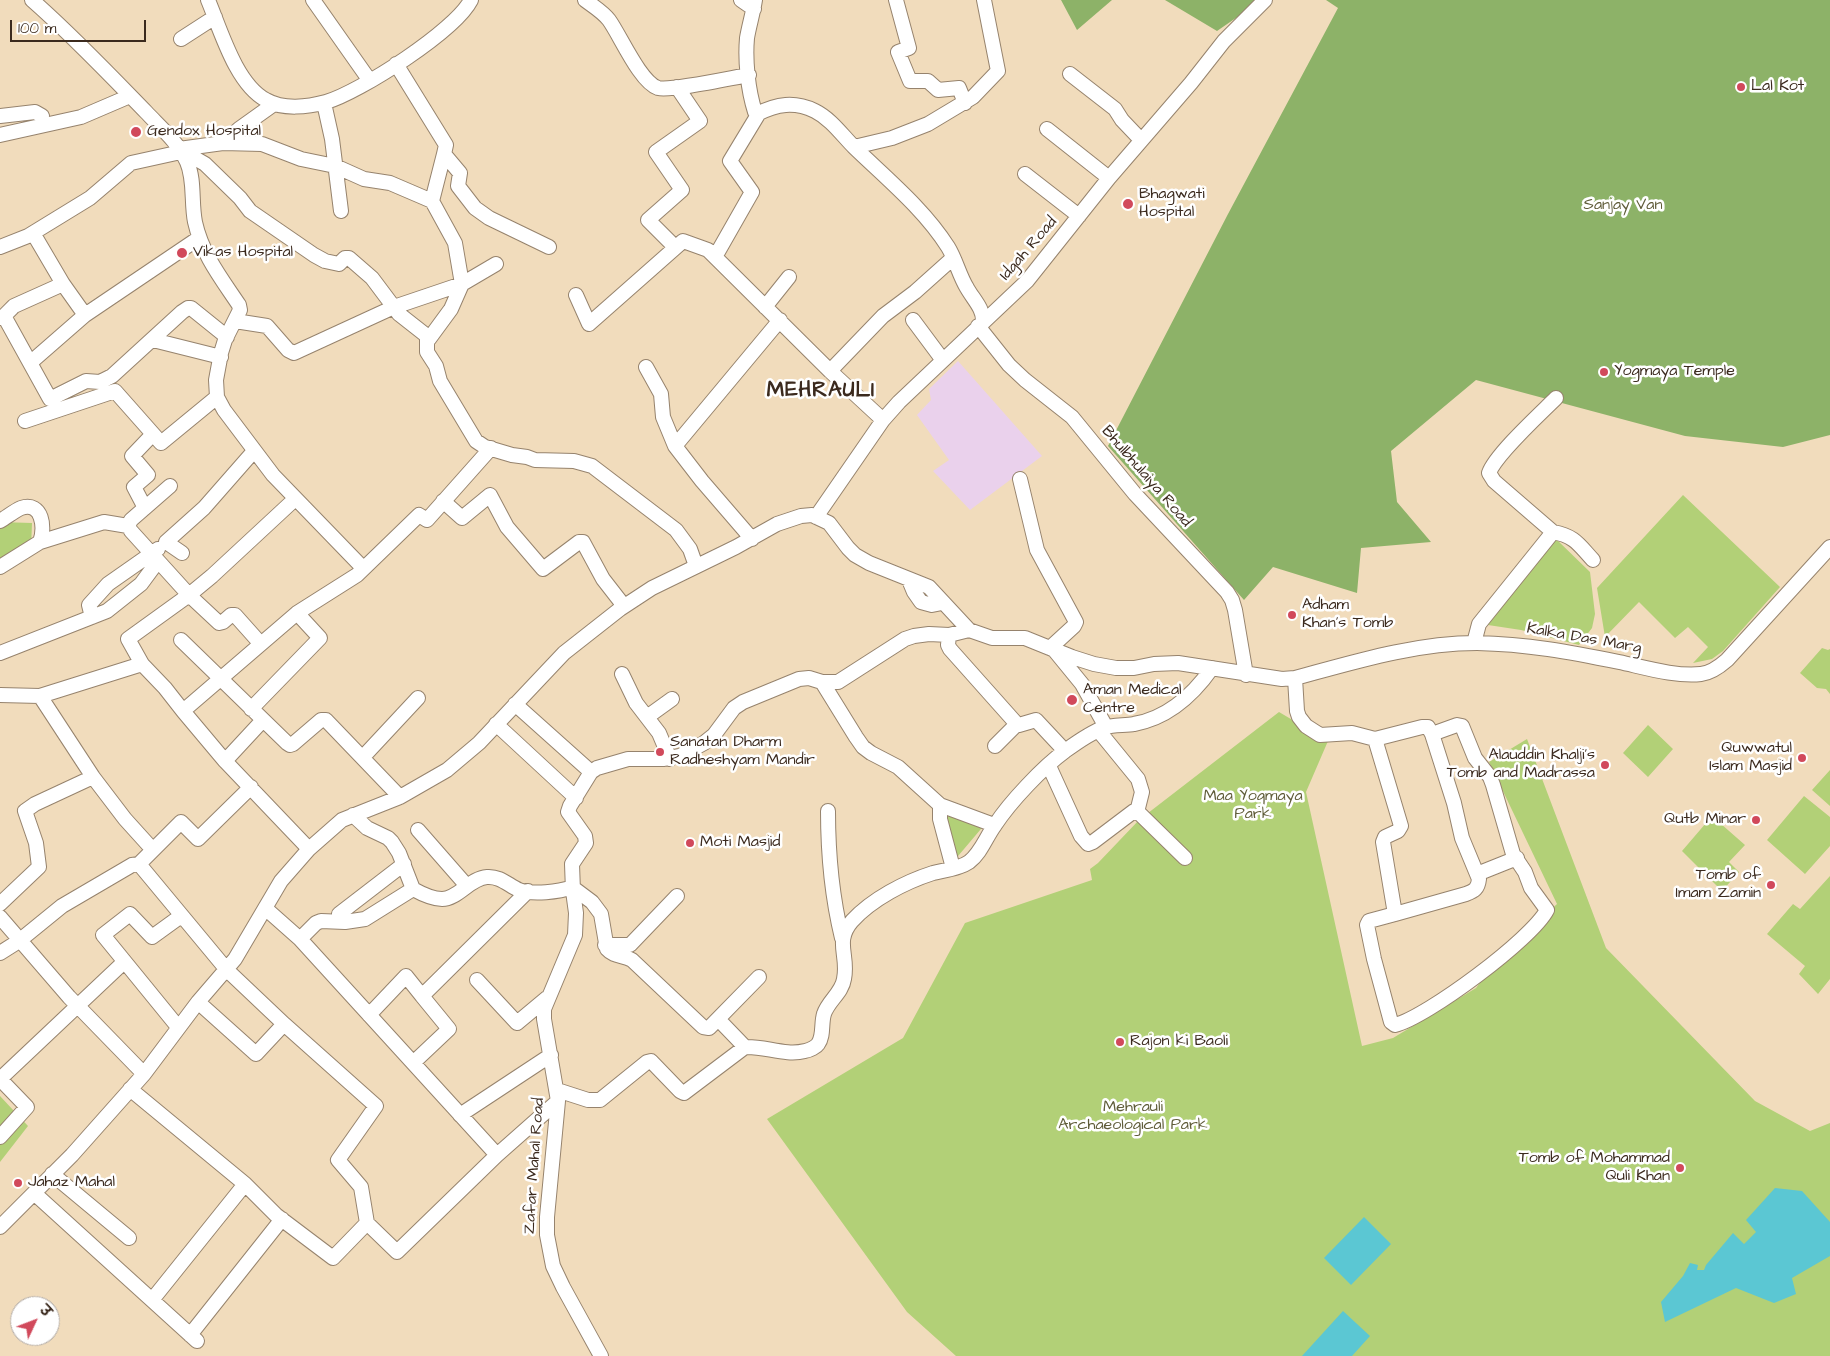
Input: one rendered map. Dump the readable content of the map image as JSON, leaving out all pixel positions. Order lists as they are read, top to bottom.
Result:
{
  "streets": {
    "street": [
      "Idgah Road",
      "Bhulbhulaiya Road",
      "Kalka Das Marg",
      "Zafar Mahal Road"
    ]
  },
  "crossings": [
    ["Idgah Road", "Bhulbhulaiya Road"]
  ],
  "districts": ["MEHRAULI"],
  "parks": ["Sanjay Van", "Maa Yogmaya Park", "Mehrauli Archaeological Park"],
  "places": [
    "Lal Kot",
    "Gendox Hospital",
    "Bhagwati Hospital",
    "Vikas Hospital",
    "Yogmaya Temple",
    "Adham Khan's Tomb",
    "Aman Medical Centre",
    "Sanatan Dharm Radheshyam Mandir",
    "Quwwatul Islam Masjid",
    "Alauddin Khalji's Tomb and Madrassa",
    "Qutb Minar",
    "Moti Masjid",
    "Tomb of Imam Zamin",
    "Rajon ki Baoli",
    "Tomb of Mohammad Quli Khan",
    "Jahaz Mahal"
  ],
  "scale_bar": "100 m",
  "north": "top right"
}
